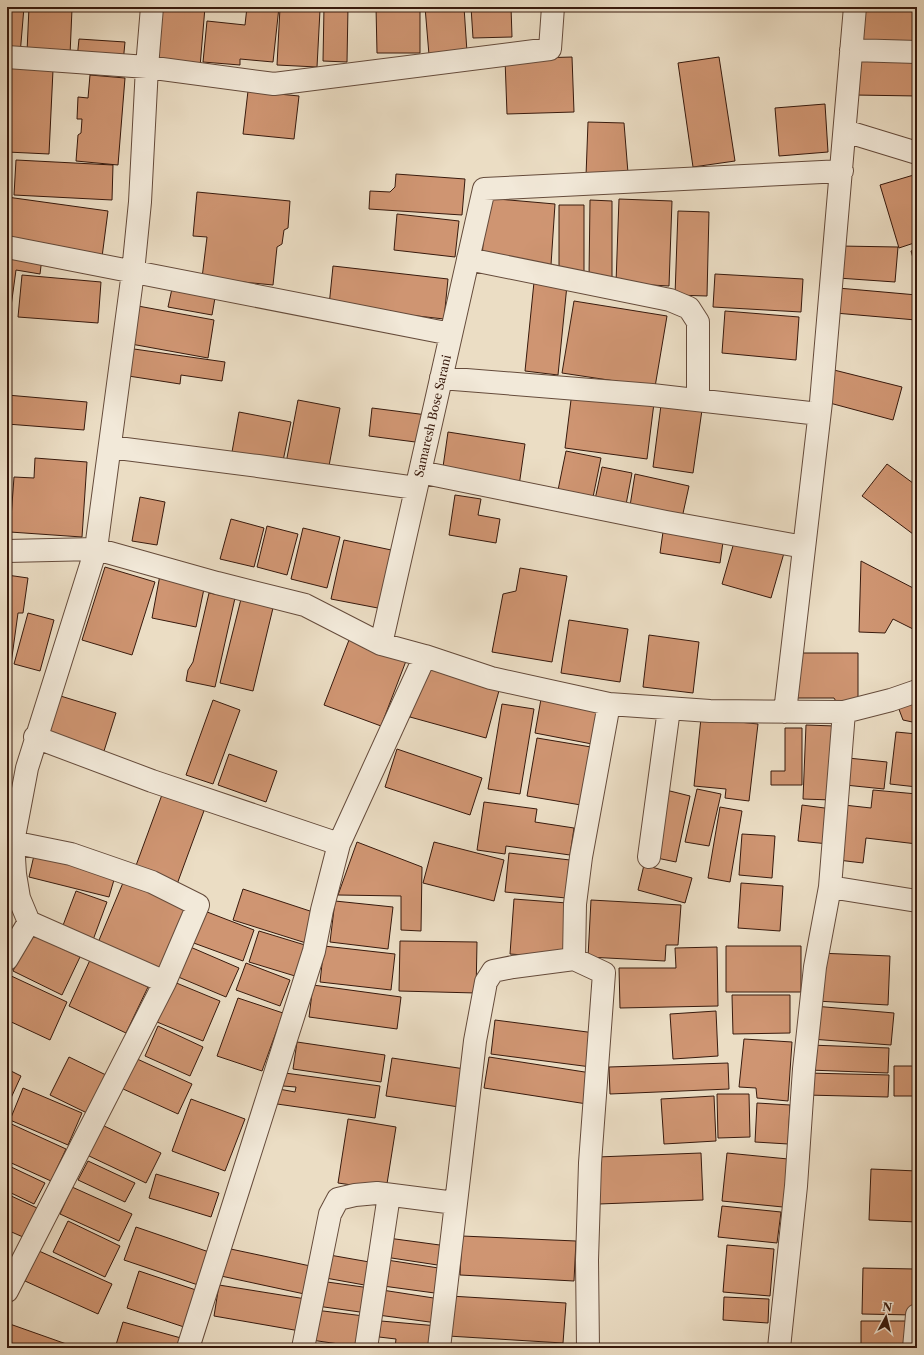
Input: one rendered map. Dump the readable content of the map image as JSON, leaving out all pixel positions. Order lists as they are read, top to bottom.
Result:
{
  "streets": {
    "street": ["Samaresh Bose Sarani"]
  },
  "north": "top"
}
